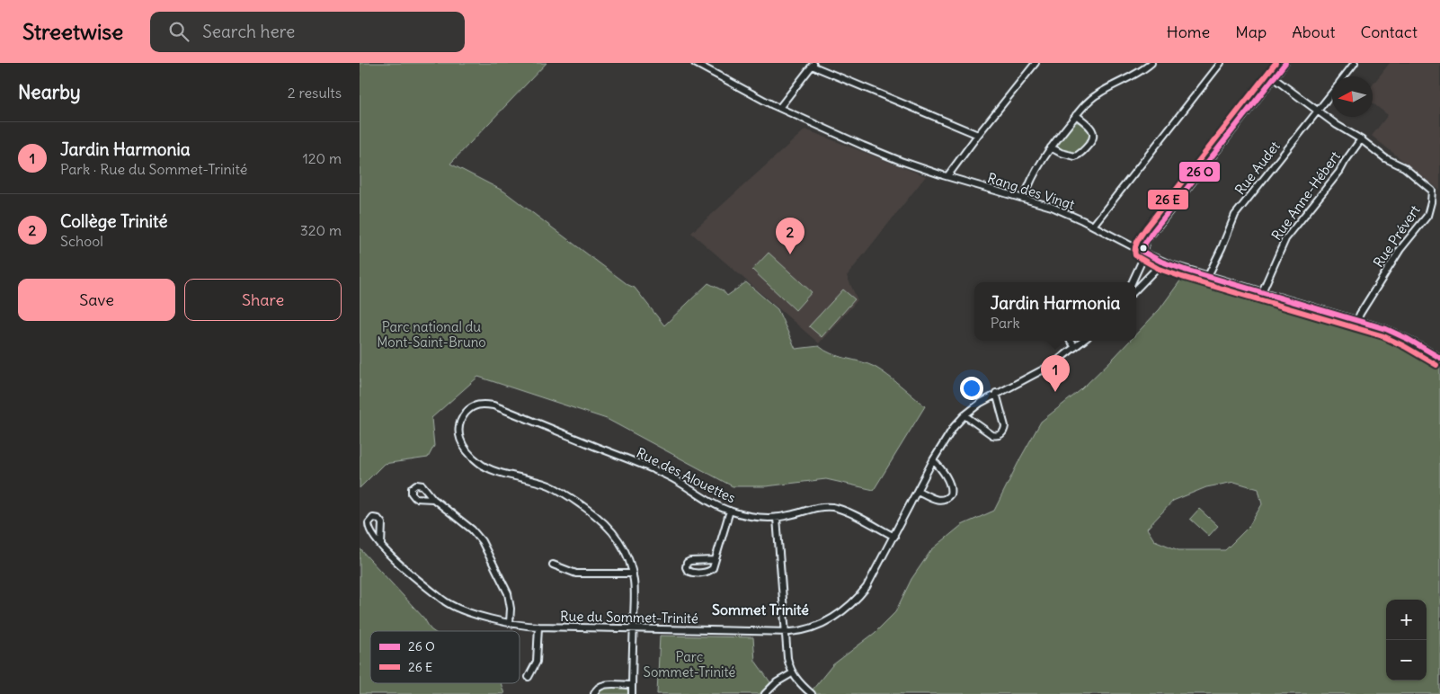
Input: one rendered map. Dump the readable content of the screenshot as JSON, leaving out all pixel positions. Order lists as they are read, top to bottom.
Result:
{
  "streets": {
    "street": [
      "Rue Audet",
      "Rang des Vingt",
      "Rue Anne-Hébert",
      "Rue Prévert",
      "Rue des Alouettes",
      "Rue du Sommet-Trinité"
    ]
  },
  "crossings": [
    ["Rue Audet", "Rang des Vingt"],
    ["Rue Audet", "Rue Prévert"],
    ["Rang des Vingt", "Rue Anne-Hébert"],
    ["Rang des Vingt", "Rue Prévert"],
    ["Rue Anne-Hébert", "Rue Prévert"],
    ["Rue des Alouettes", "Rue du Sommet-Trinité"]
  ],
  "districts": ["Sommet Trinité"],
  "parks": ["Parc national du Mont-Saint-Bruno", "Parc Sommet-Trinité"],
  "legend": ["26 O", "26 E"],
  "north": "left",
  "page": {
    "header": "Streetwise",
    "search": "Search here",
    "nav": [
      "Home",
      "Map",
      "About",
      "Contact"
    ],
    "heading": ["Nearby", "2 results"],
    "list": [
      {
        "mark": "1",
        "name": "Jardin Harmonia",
        "note": "Park · Rue du Sommet-Trinité",
        "value": "120 m"
      },
      {
        "mark": "2",
        "name": "Collège Trinité",
        "note": "School",
        "value": "320 m"
      }
    ],
    "pins": ["2", "1"],
    "buttons": ["Save", "Share"],
    "popup": ["Jardin Harmonia", "Park"],
    "map_buttons": ["+", "−"]
  }
}
